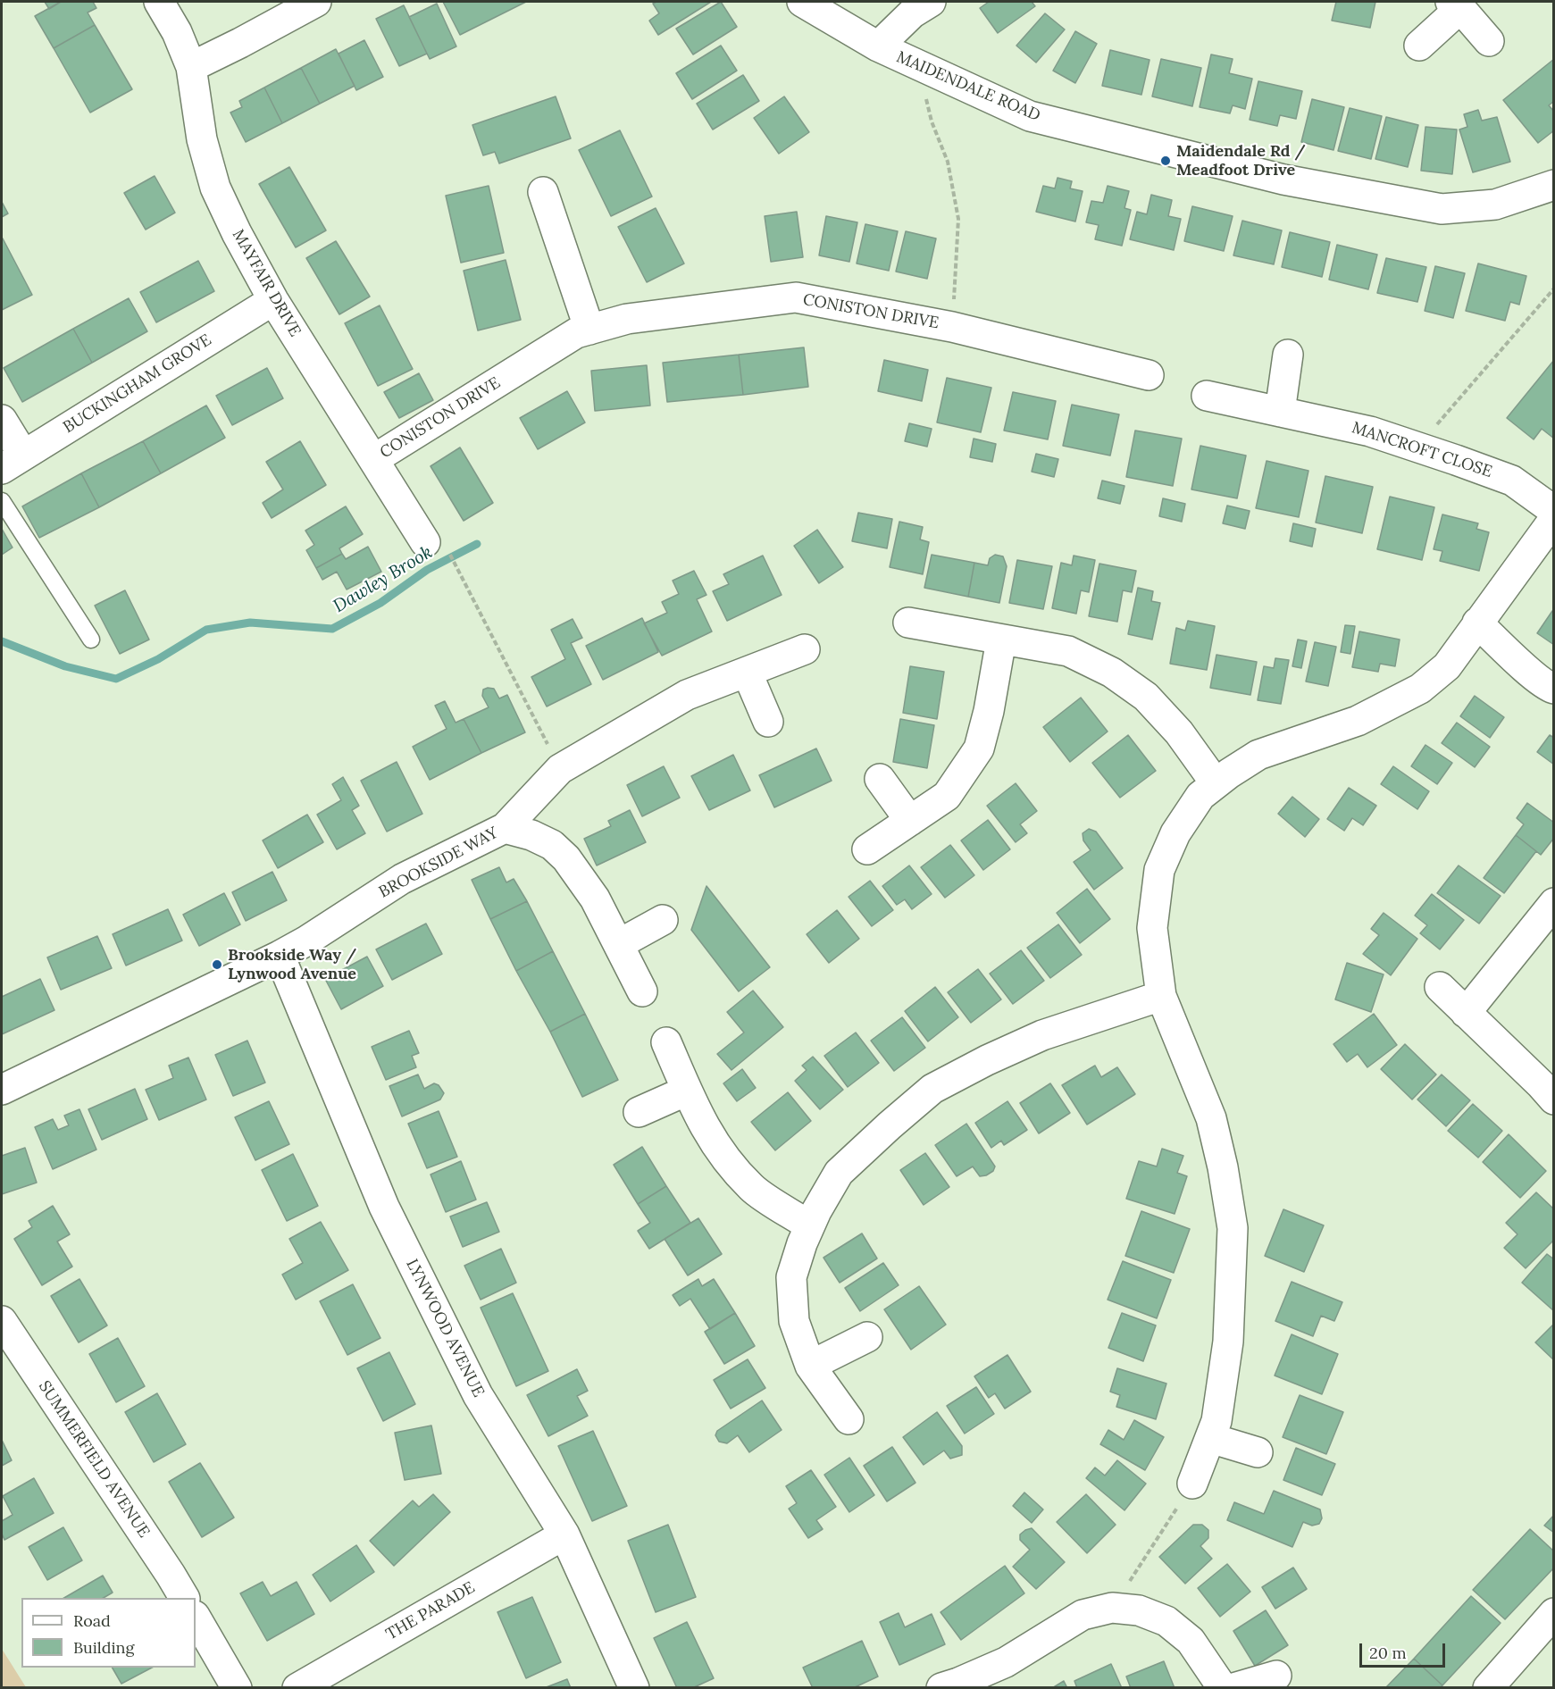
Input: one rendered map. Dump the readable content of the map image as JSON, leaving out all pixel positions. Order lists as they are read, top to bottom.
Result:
{
  "streets": {
    "street": [
      "MAIDENDALE ROAD",
      "MAYFAIR DRIVE",
      "CONISTON DRIVE",
      "BUCKINGHAM GROVE",
      "MANCROFT CLOSE",
      "BROOKSIDE WAY",
      "LYNWOOD AVENUE",
      "SUMMERFIELD AVENUE",
      "THE PARADE"
    ]
  },
  "crossings": [
    ["MAYFAIR DRIVE", "CONISTON DRIVE"],
    ["MAYFAIR DRIVE", "BUCKINGHAM GROVE"],
    ["BROOKSIDE WAY", "LYNWOOD AVENUE"],
    ["LYNWOOD AVENUE", "THE PARADE"]
  ],
  "water": ["Dawley Brook"],
  "places": ["Maidendale Rd / Meadfoot Drive", "Brookside Way / Lynwood Avenue"],
  "legend": ["Road", "Building"],
  "scale_bar": "20 m"
}
